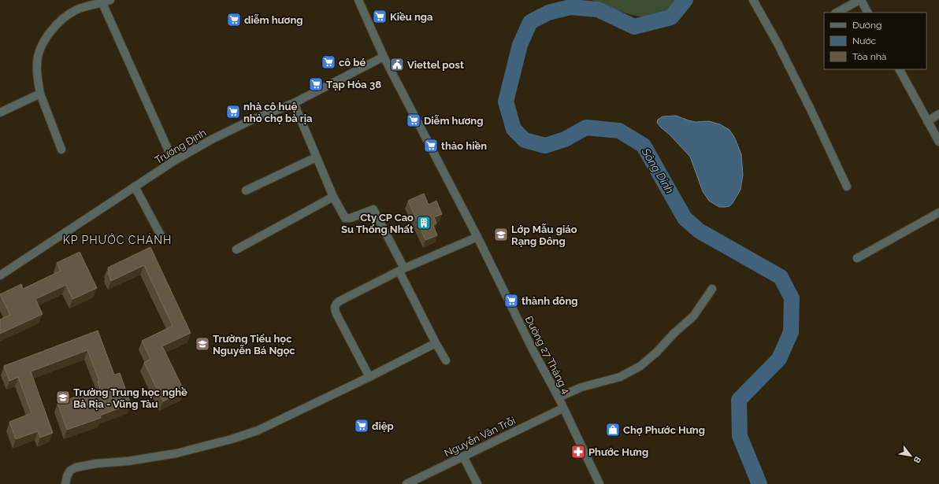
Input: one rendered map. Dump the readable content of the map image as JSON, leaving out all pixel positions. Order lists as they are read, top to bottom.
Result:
{
  "streets": {
    "street": ["Trương Định", "Đường 27 Tháng 4", "Nguyễn Văn Trỗi"]
  },
  "crossings": [
    ["Trương Định", "Đường 27 Tháng 4"],
    ["Đường 27 Tháng 4", "Nguyễn Văn Trỗi"]
  ],
  "districts": ["KP PHƯỚC CHÁNH"],
  "water": ["Sông Dinh"],
  "places": {
    "supermarket": [
      "Kiều nga",
      "diễm hương",
      "cô bé",
      "Tạp Hóa 38",
      "nhà cô huệ nhỏ chợ bà rịa",
      "Diễm hương",
      "thảo hiền",
      "thành đông",
      "điệp"
    ],
    "public building": ["Viettel post"],
    "building": ["Cty CP Cao Su Thống Nhất"],
    "school or university": ["Lớp Mẫu giáo Rạng Đông", "Trường Tiểu học Nguyễn Bá Ngọc", "Trường Trung học nghề Bà Rịa - Vũng Tàu"],
    "shop": ["Chợ Phước Hưng"],
    "pharmacy": ["Phước Hưng"]
  },
  "legend": ["Đường", "Nước", "Tòa nhà"],
  "north": "bottom right"
}
